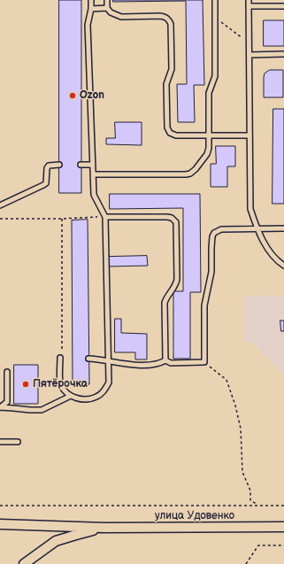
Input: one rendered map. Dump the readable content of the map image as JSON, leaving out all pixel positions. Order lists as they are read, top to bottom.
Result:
{
  "streets": {
    "street": ["улица Удовенко"]
  },
  "places": ["Ozon", "Пятёрочка"]
}
